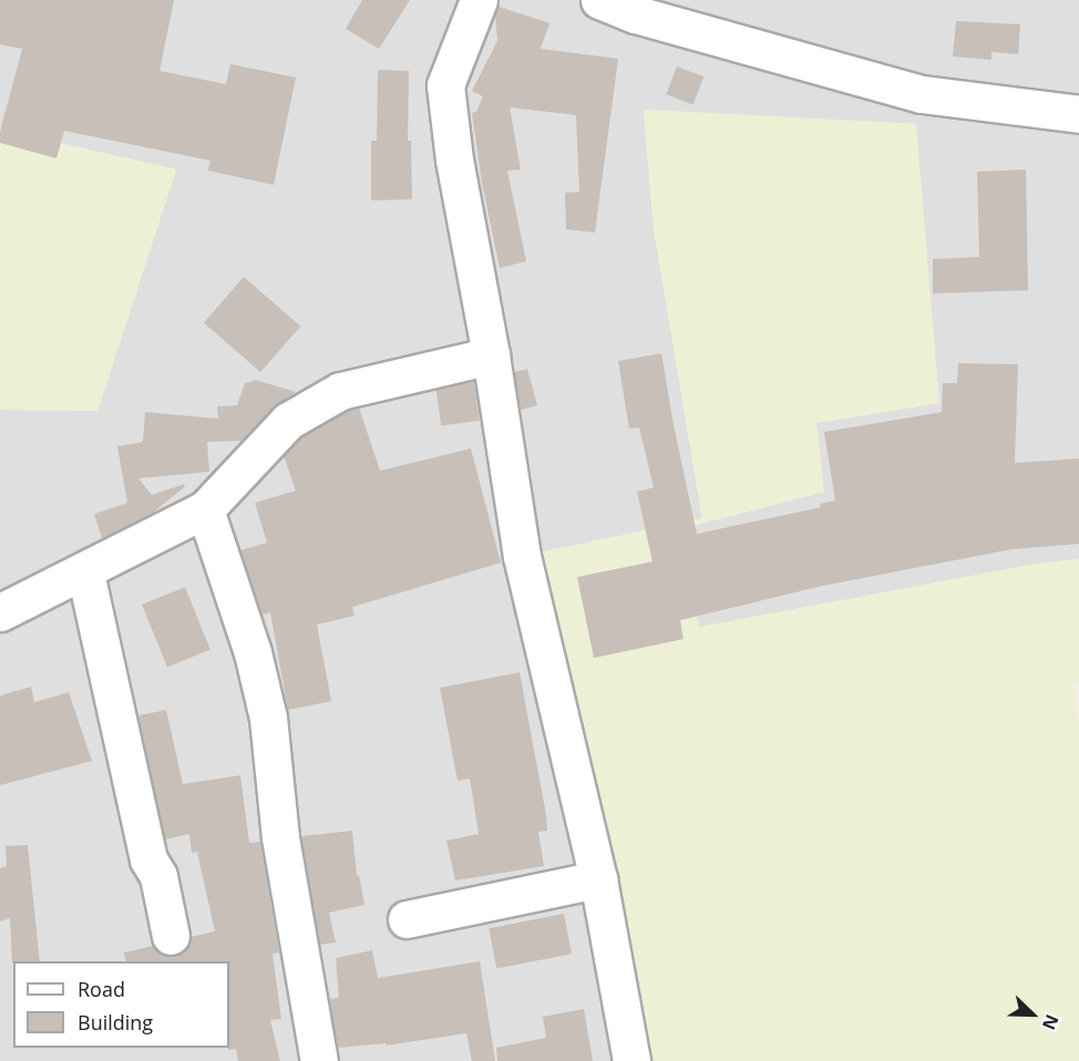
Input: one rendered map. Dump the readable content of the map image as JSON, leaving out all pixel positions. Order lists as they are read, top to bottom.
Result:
{
  "legend": ["Road", "Building"],
  "north": "bottom right"
}
